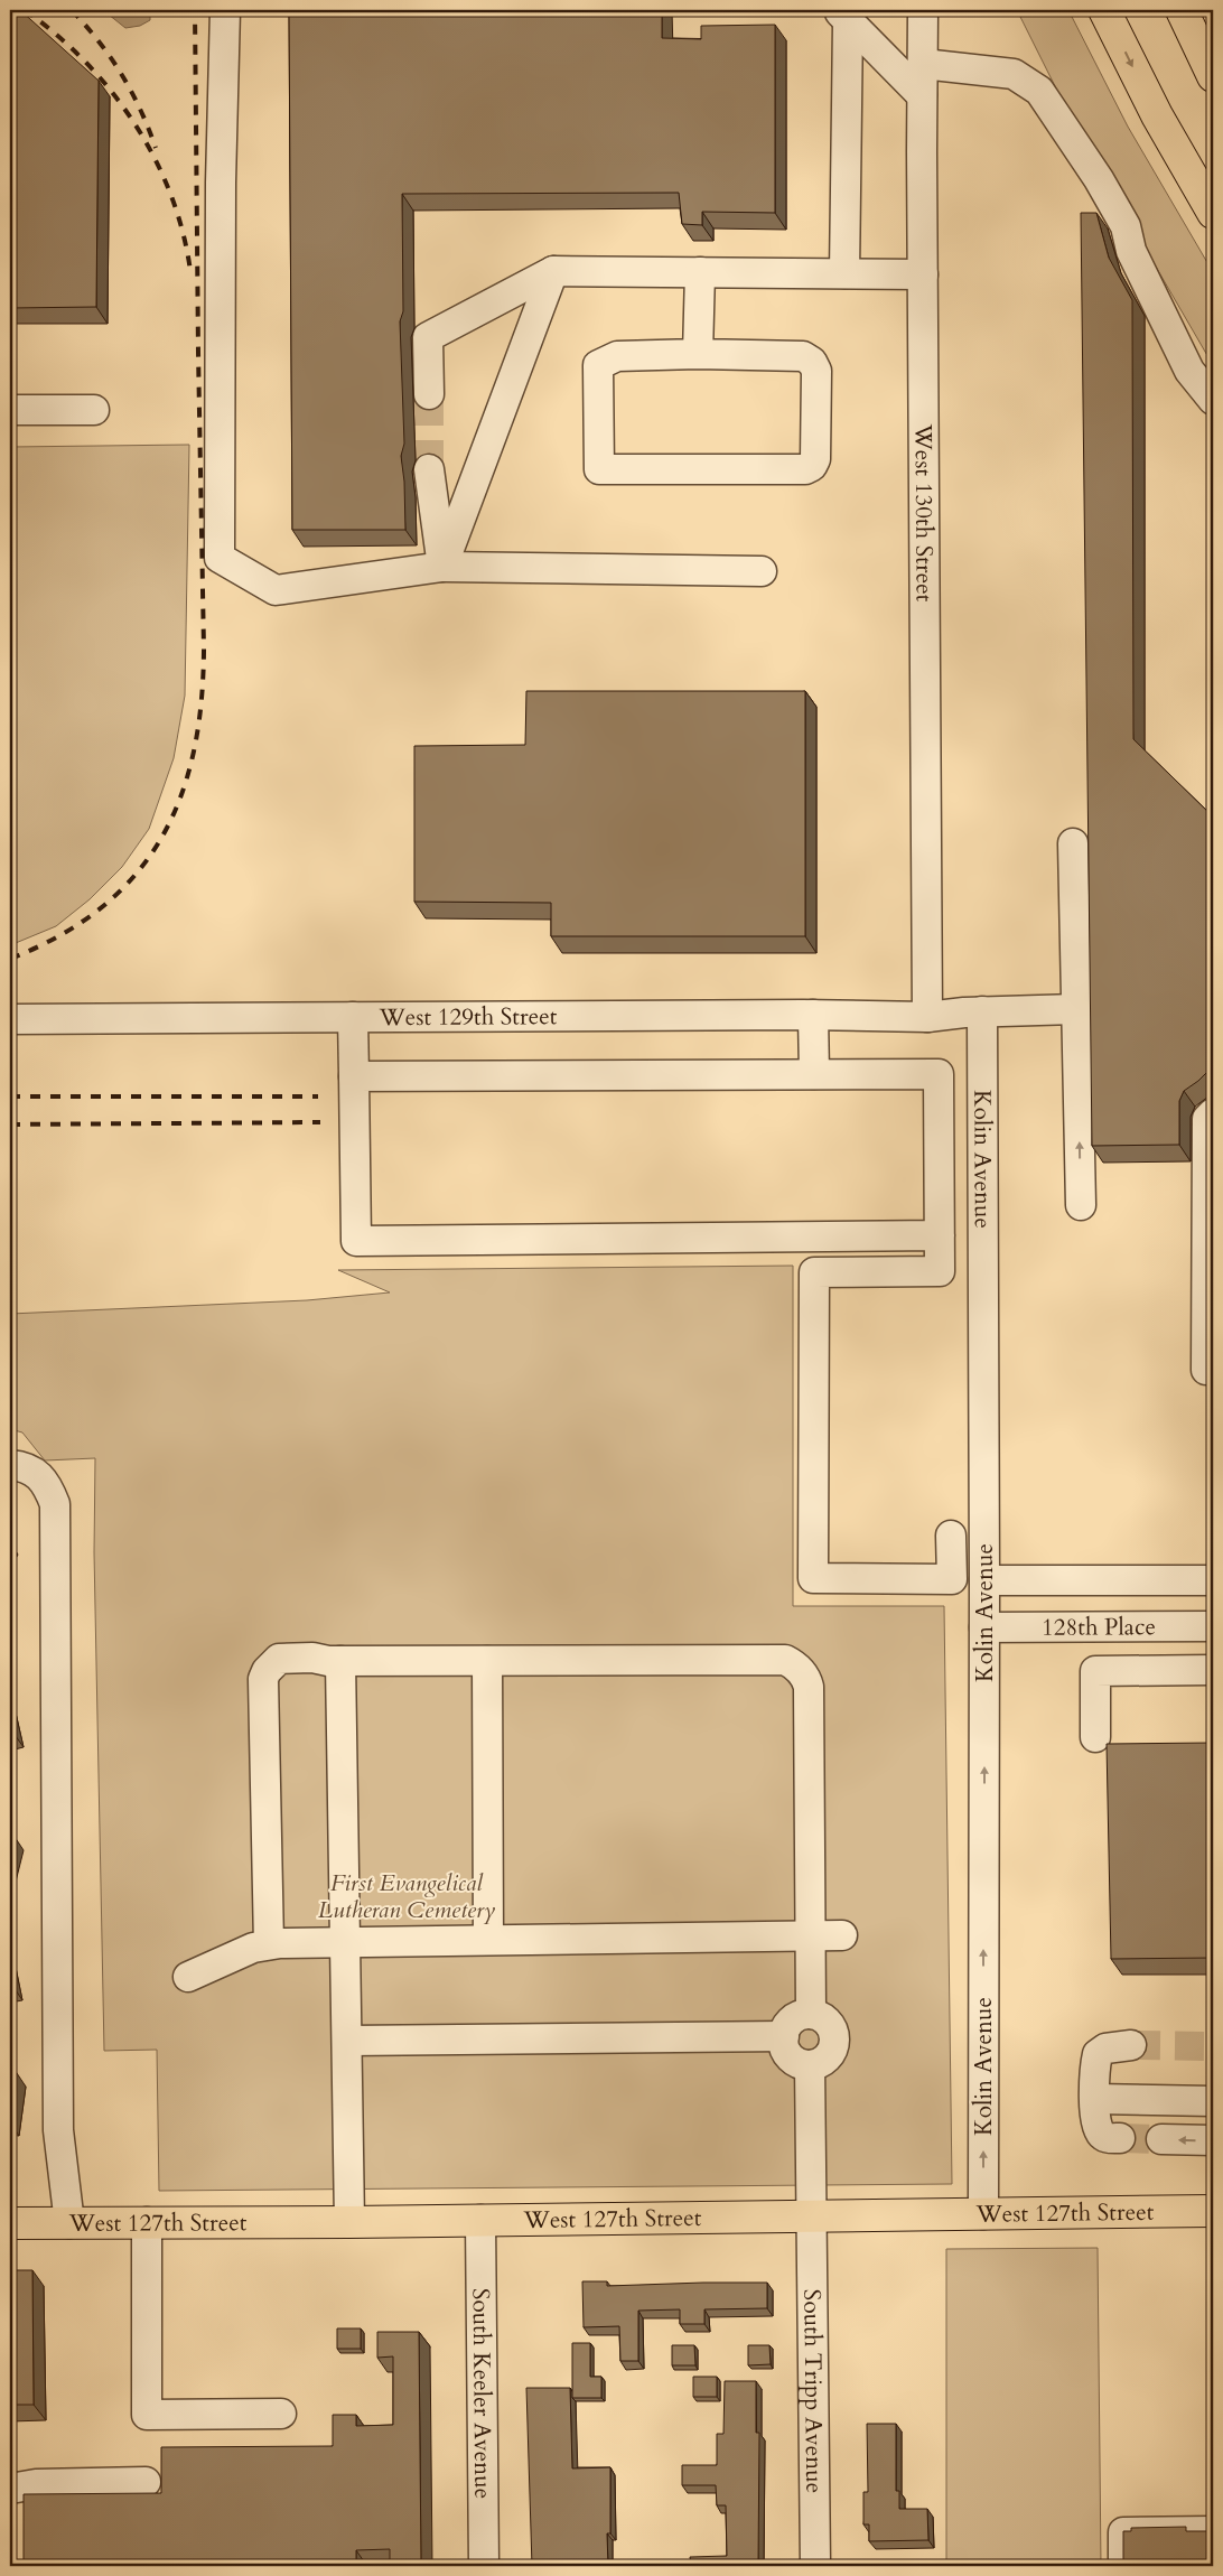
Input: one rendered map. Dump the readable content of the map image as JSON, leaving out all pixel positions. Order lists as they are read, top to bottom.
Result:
{
  "streets": {
    "main road": ["West 127th Street"],
    "street": [
      "West 130th Street",
      "West 129th Street",
      "Kolin Avenue",
      "128th Place",
      "South Tripp Avenue",
      "South Keeler Avenue"
    ]
  },
  "crossings": [
    ["West 130th Street", "West 129th Street"],
    ["West 129th Street", "Kolin Avenue"],
    ["Kolin Avenue", "128th Place"],
    ["Kolin Avenue", "West 127th Street"],
    ["West 127th Street", "South Tripp Avenue"],
    ["West 127th Street", "South Keeler Avenue"]
  ],
  "one_way": ["Kolin Avenue"],
  "parks": ["First Evangelical Lutheran Cemetery"]
}
